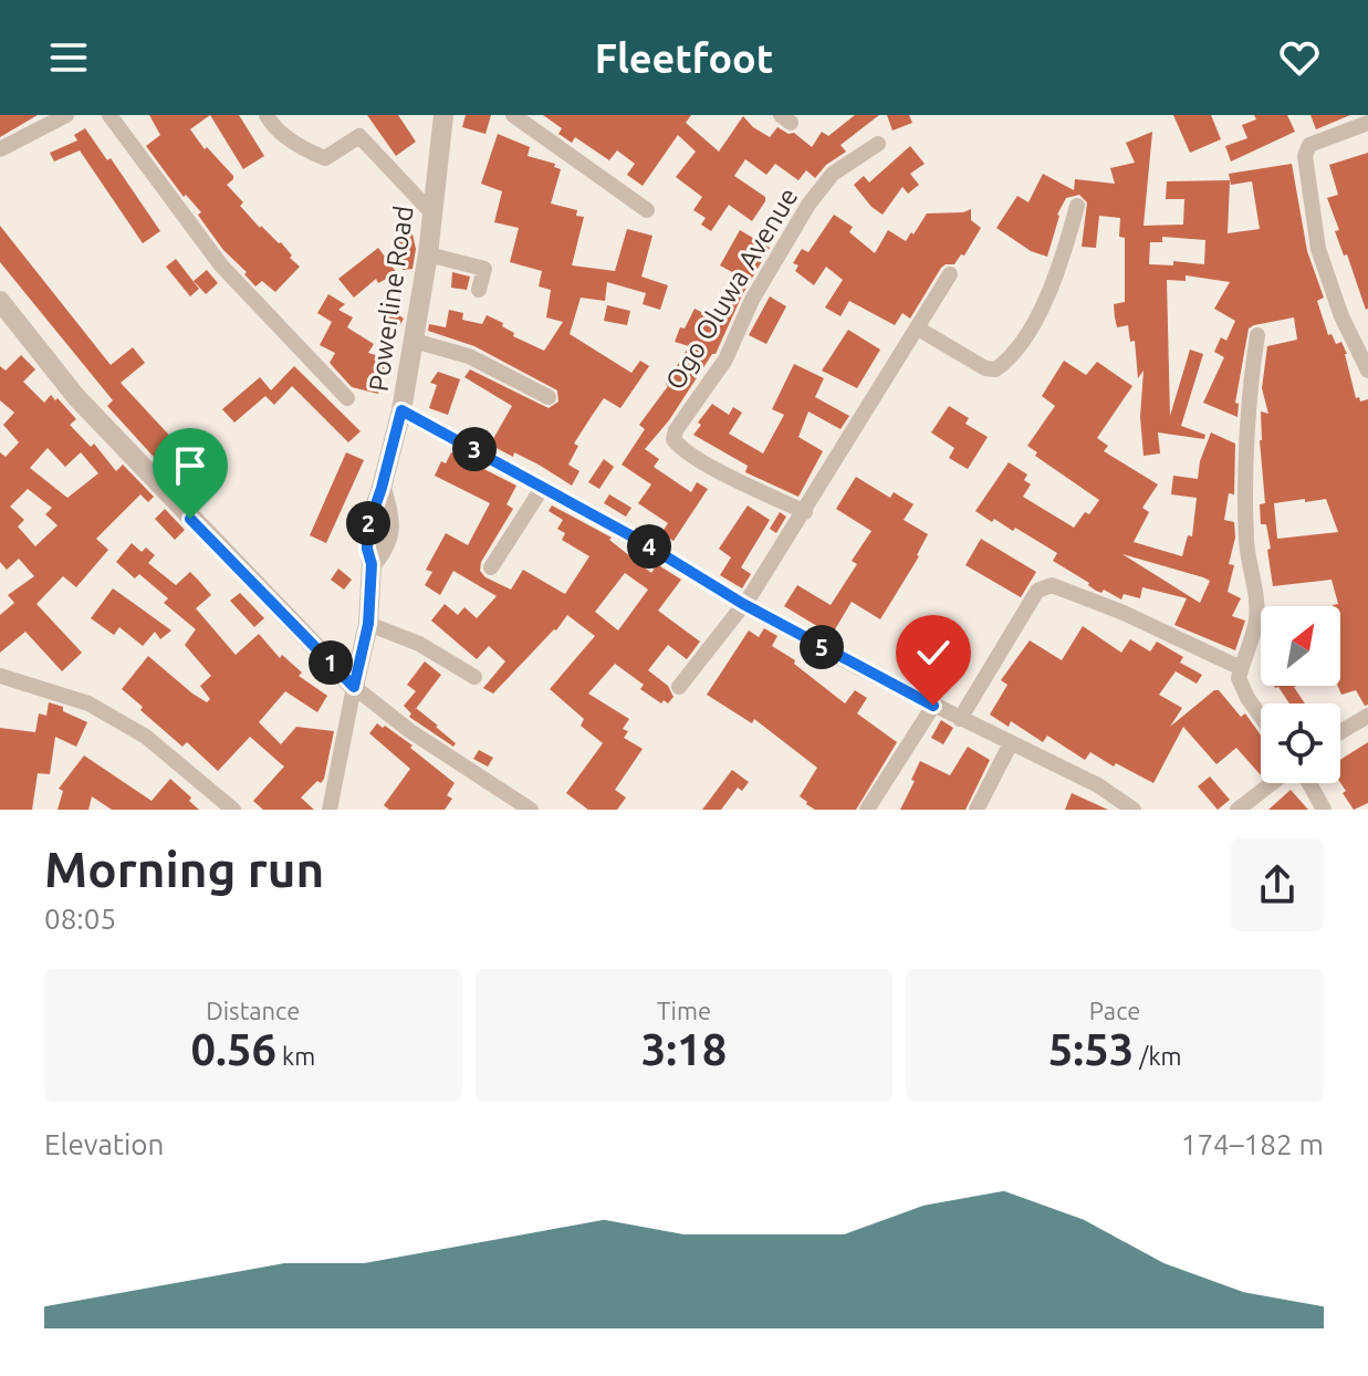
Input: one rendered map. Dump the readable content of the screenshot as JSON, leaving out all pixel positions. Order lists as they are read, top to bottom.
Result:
{
  "streets": {
    "street": ["Ogo Oluwa Avenue", "Powerline Road"]
  },
  "north": "top right",
  "page": {
    "header": "Fleetfoot",
    "pins": [
      "3",
      "2",
      "4",
      "5",
      "1"
    ],
    "heading": ["Morning run", "08:05"],
    "stats": [
      ["Distance", "0.56 km"],
      ["Time", "3:18"],
      ["Pace", "5:53 /km"]
    ],
    "chart": ["Elevation", "174–182 m"]
  }
}
